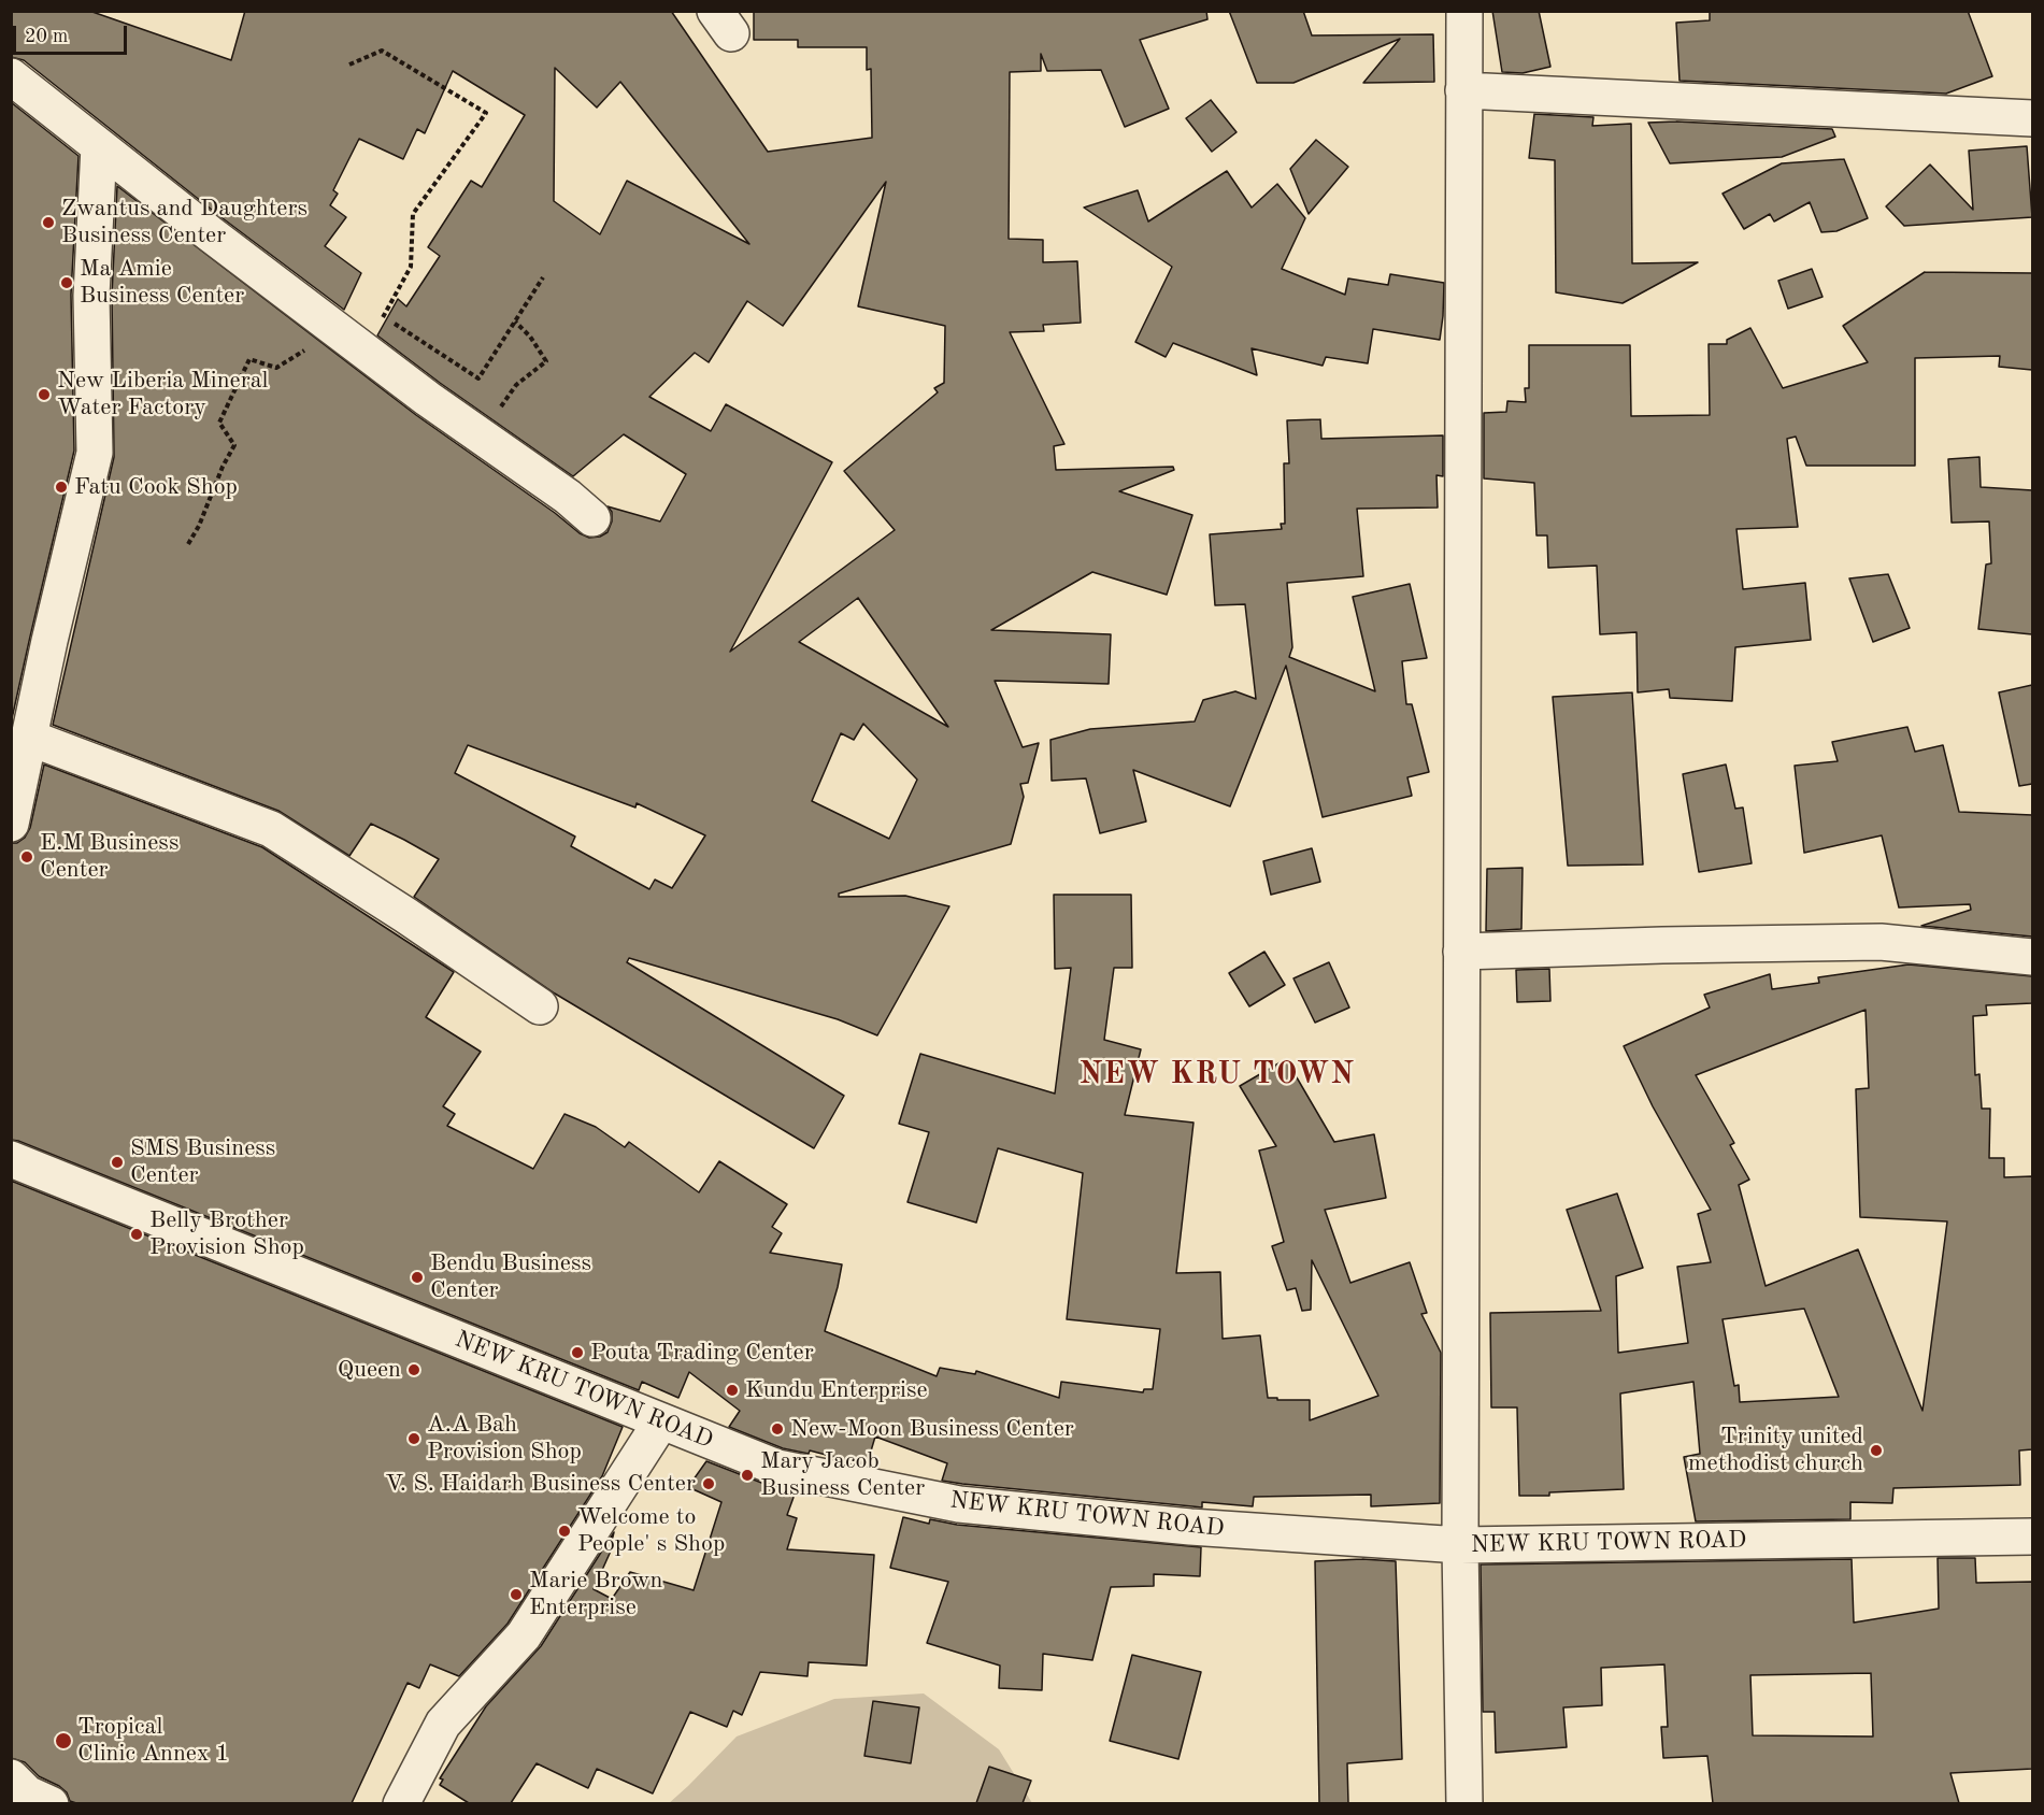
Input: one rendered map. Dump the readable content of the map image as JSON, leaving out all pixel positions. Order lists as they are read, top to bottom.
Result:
{
  "streets": {
    "street": ["NEW KRU TOWN ROAD"]
  },
  "districts": ["NEW KRU TOWN"],
  "places": [
    "Zwantus and Daughters Business Center",
    "Ma Amie Business Center",
    "New Liberia Mineral Water Factory",
    "Fatu Cook Shop",
    "E.M Business Center",
    "SMS Business Center",
    "Belly Brother Provision Shop",
    "Bendu Business Center",
    "Pouta Trading Center",
    "Queen",
    "Kundu Enterprise",
    "New-Moon Business Center",
    "A.A Bah Provision Shop",
    "Trinity united methodist church",
    "Mary Jacob Business Center",
    "V. S. Haidarh Business Center",
    "Welcome to People' s Shop",
    "Marie Brown Enterprise",
    "Tropical Clinic Annex 1"
  ],
  "scale_bar": "20 m"
}
